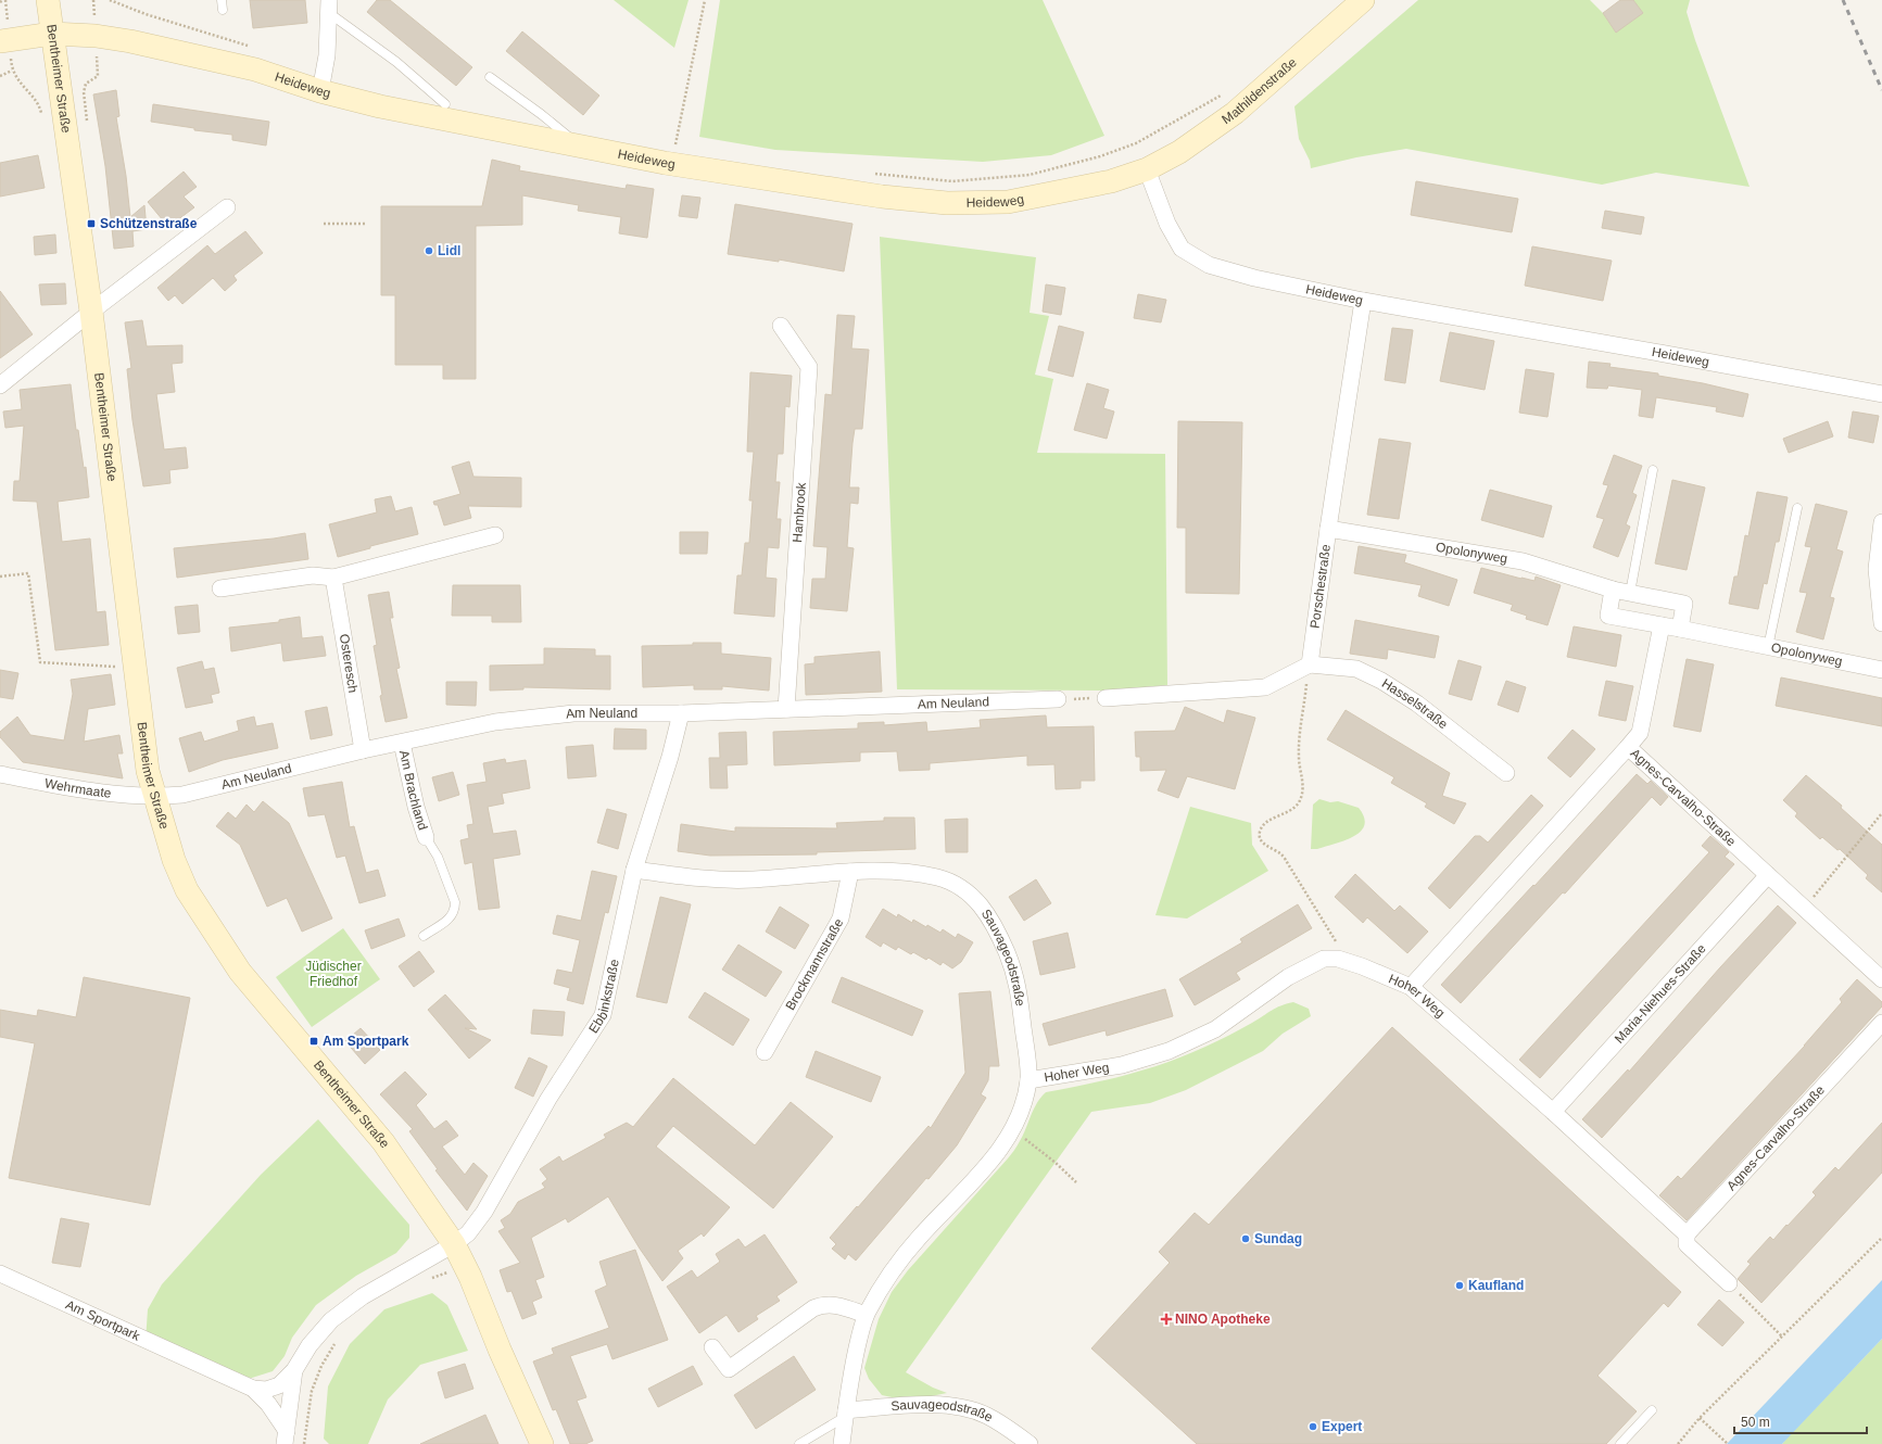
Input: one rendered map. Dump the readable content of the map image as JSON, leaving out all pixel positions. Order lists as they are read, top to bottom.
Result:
{
  "streets": {
    "street": [
      "Bentheimer Straße",
      "Heideweg",
      "Mathildenstraße",
      "Hambrook",
      "Opolonyweg",
      "Porschestraße",
      "Osteresch",
      "Am Neuland",
      "Hasselstraße",
      "Wehrmaate",
      "Am Brachland",
      "Agnes-Carvalho-Straße",
      "Sauvageodstraße",
      "Brockmannstraße",
      "Maria-Niehues-Straße",
      "Ebbinkstraße",
      "Hoher Weg",
      "Am Sportpark"
    ]
  },
  "crossings": [
    ["Bentheimer Straße", "Heideweg"],
    ["Bentheimer Straße", "Am Neuland"],
    ["Bentheimer Straße", "Wehrmaate"],
    ["Bentheimer Straße", "Ebbinkstraße"],
    ["Bentheimer Straße", "Am Sportpark"],
    ["Heideweg", "Mathildenstraße"],
    ["Heideweg", "Porschestraße"],
    ["Hambrook", "Am Neuland"],
    ["Opolonyweg", "Porschestraße"],
    ["Porschestraße", "Hasselstraße"],
    ["Osteresch", "Am Neuland"],
    ["Am Neuland", "Wehrmaate"],
    ["Am Neuland", "Am Brachland"],
    ["Am Neuland", "Ebbinkstraße"],
    ["Agnes-Carvalho-Straße", "Maria-Niehues-Straße"],
    ["Agnes-Carvalho-Straße", "Hoher Weg"],
    ["Sauvageodstraße", "Brockmannstraße"],
    ["Sauvageodstraße", "Ebbinkstraße"],
    ["Sauvageodstraße", "Hoher Weg"],
    ["Maria-Niehues-Straße", "Hoher Weg"],
    ["Ebbinkstraße", "Am Sportpark"]
  ],
  "parks": ["Jüdischer Friedhof"],
  "places": {
    "transit": ["Schützenstraße", "Am Sportpark"],
    "other": [
      "Lidl",
      "Sundag",
      "Kaufland",
      "Expert"
    ],
    "health": ["NINO Apotheke"]
  },
  "scale_bar": "50 m"
}
